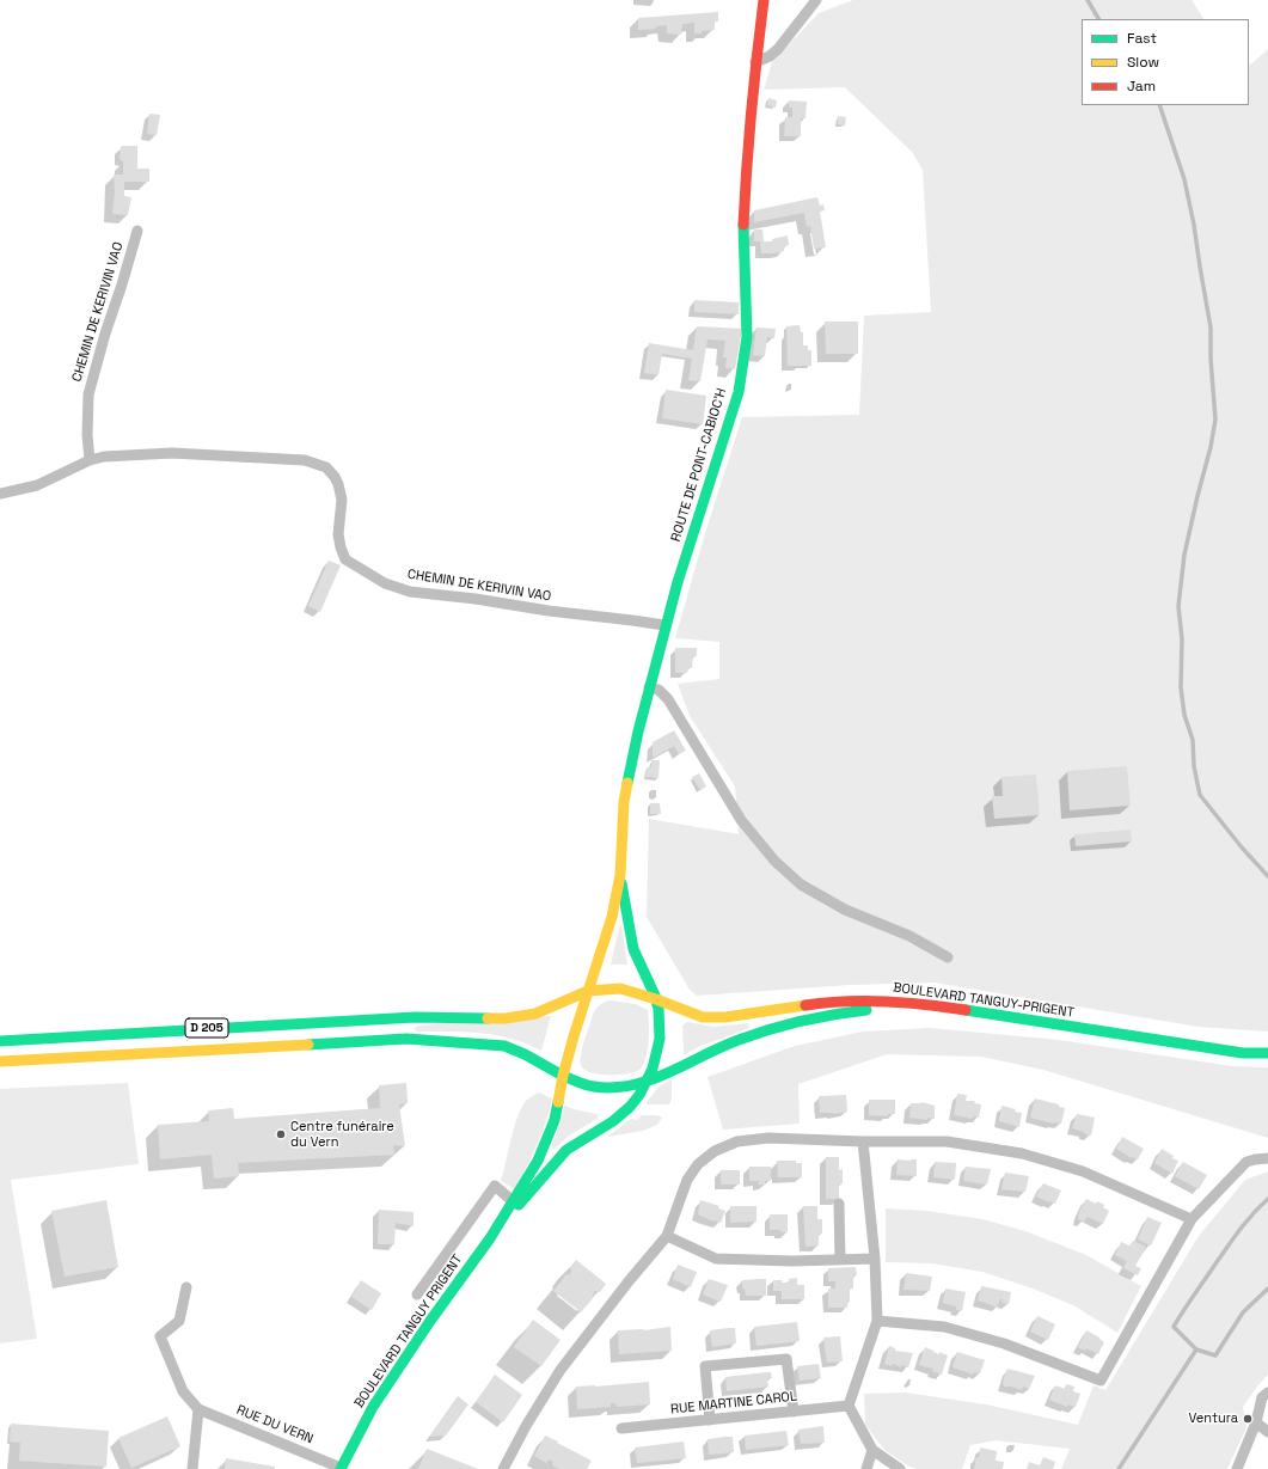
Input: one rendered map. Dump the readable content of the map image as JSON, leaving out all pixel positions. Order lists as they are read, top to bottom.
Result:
{
  "streets": {
    "main road": [
      "ROUTE DE PONT-CABIOC'H",
      "BOULEVARD TANGUY-PRIGENT",
      "D 205",
      "BOULEVARD TANGUY PRIGENT"
    ],
    "street": ["CHEMIN DE KERIVIN VAO", "RUE MARTINE CAROL", "RUE DU VERN"]
  },
  "crossings": [
    ["CHEMIN DE KERIVIN VAO", "ROUTE DE PONT-CABIOC'H"],
    ["ROUTE DE PONT-CABIOC'H", "BOULEVARD TANGUY-PRIGENT"],
    ["ROUTE DE PONT-CABIOC'H", "D 205"],
    ["ROUTE DE PONT-CABIOC'H", "BOULEVARD TANGUY PRIGENT"],
    ["BOULEVARD TANGUY-PRIGENT", "D 205"],
    ["BOULEVARD TANGUY-PRIGENT", "BOULEVARD TANGUY PRIGENT"],
    ["D 205", "BOULEVARD TANGUY PRIGENT"],
    ["BOULEVARD TANGUY PRIGENT", "RUE DU VERN"]
  ],
  "places": ["Centre funéraire du Vern", "Ventura"],
  "legend": ["Fast", "Slow", "Jam"]
}
